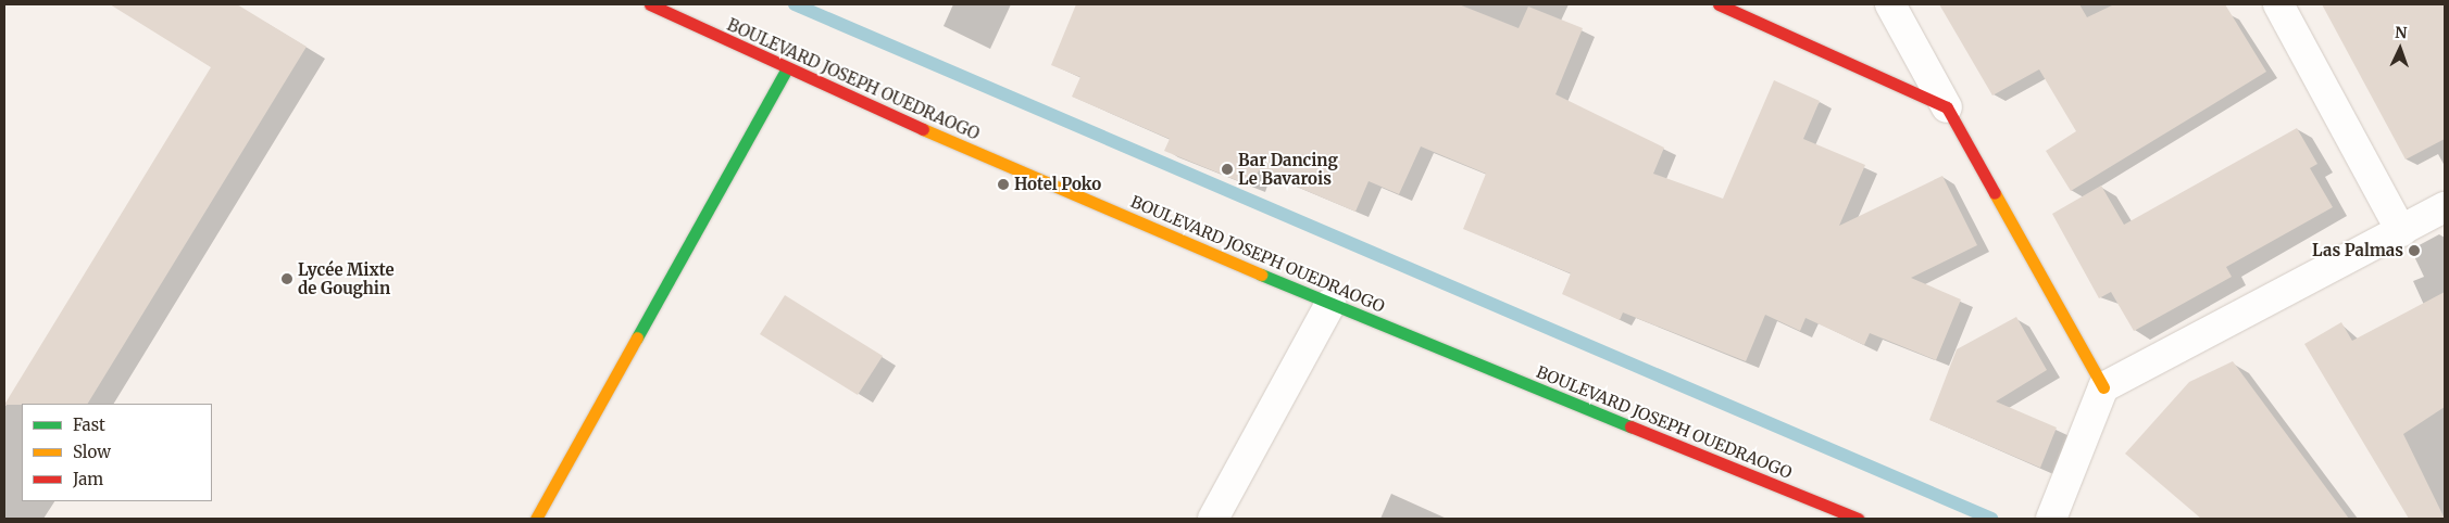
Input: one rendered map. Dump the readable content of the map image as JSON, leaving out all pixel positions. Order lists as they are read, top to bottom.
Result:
{
  "streets": {
    "street": ["BOULEVARD JOSEPH OUEDRAOGO"]
  },
  "places": [
    "Bar Dancing Le Bavarois",
    "Hotel Poko",
    "Las Palmas",
    "Lycée Mixte de Goughin"
  ],
  "legend": ["Fast", "Slow", "Jam"],
  "north": "top"
}
